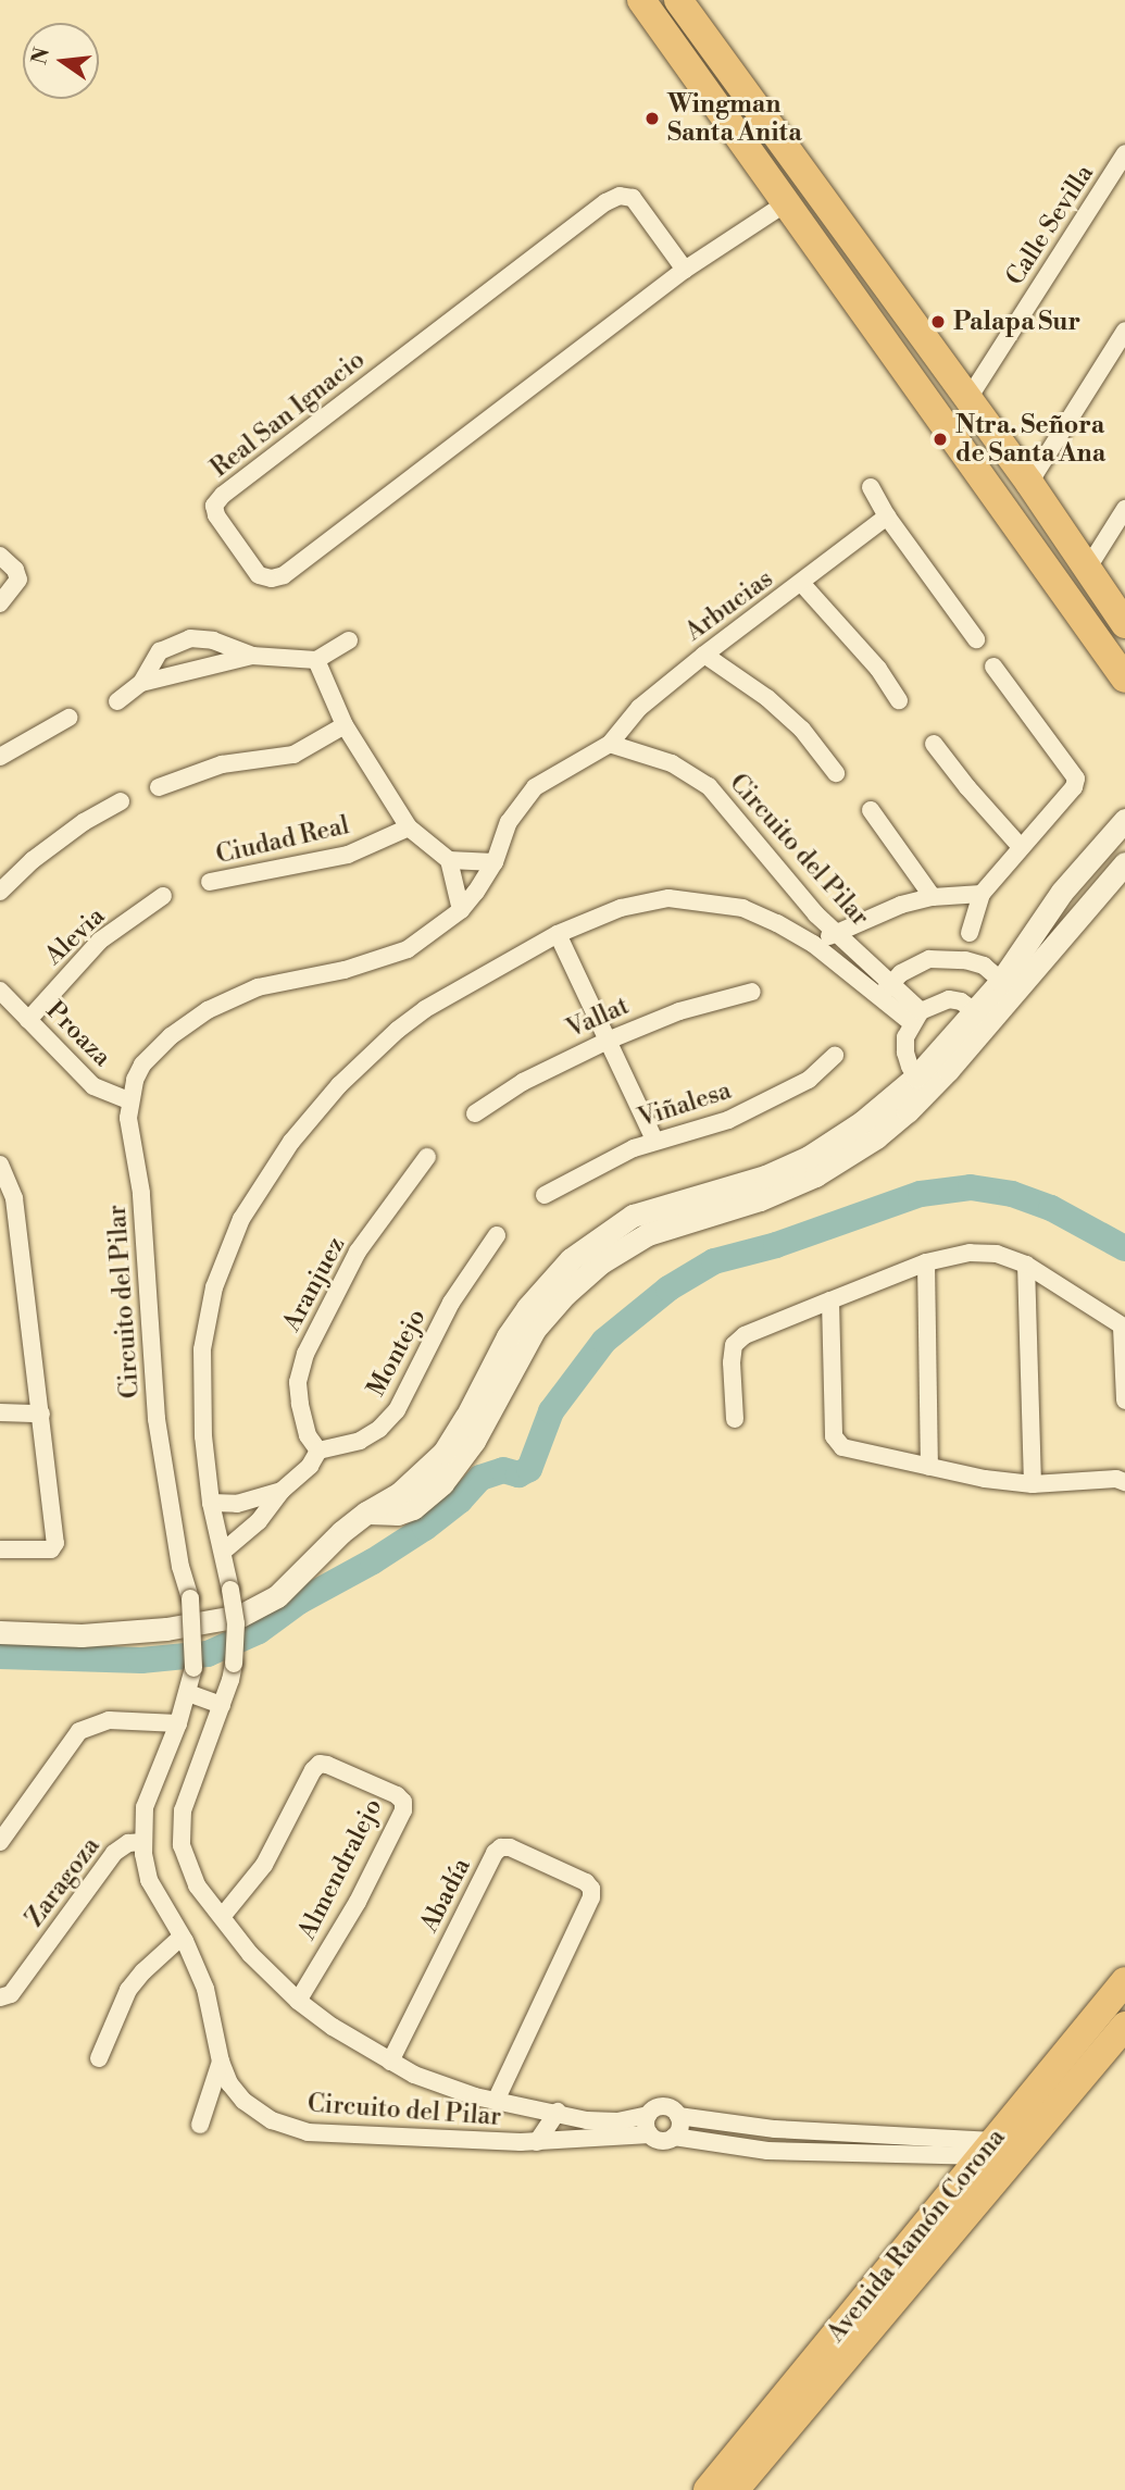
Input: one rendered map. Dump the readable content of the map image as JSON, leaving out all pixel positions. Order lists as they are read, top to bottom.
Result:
{
  "streets": {
    "main road": ["Avenida Ramón Corona"],
    "street": [
      "Calle Sevilla",
      "Real San Ignacio",
      "Arbucias",
      "Ciudad Real",
      "Circuito del Pilar",
      "Alevia",
      "Vallat",
      "Proaza",
      "Viñalesa",
      "Aranjuez",
      "Montejo",
      "Almendralejo",
      "Zaragoza",
      "Abadía"
    ]
  },
  "crossings": [
    ["Arbucias", "Circuito del Pilar"],
    ["Circuito del Pilar", "Proaza"],
    ["Circuito del Pilar", "Almendralejo"],
    ["Circuito del Pilar", "Zaragoza"],
    ["Circuito del Pilar", "Abadía"],
    ["Alevia", "Proaza"],
    ["Aranjuez", "Montejo"]
  ],
  "places": ["Wingman Santa Anita", "Palapa Sur", "Ntra. Señora de Santa Ana"],
  "north": "left"
}
